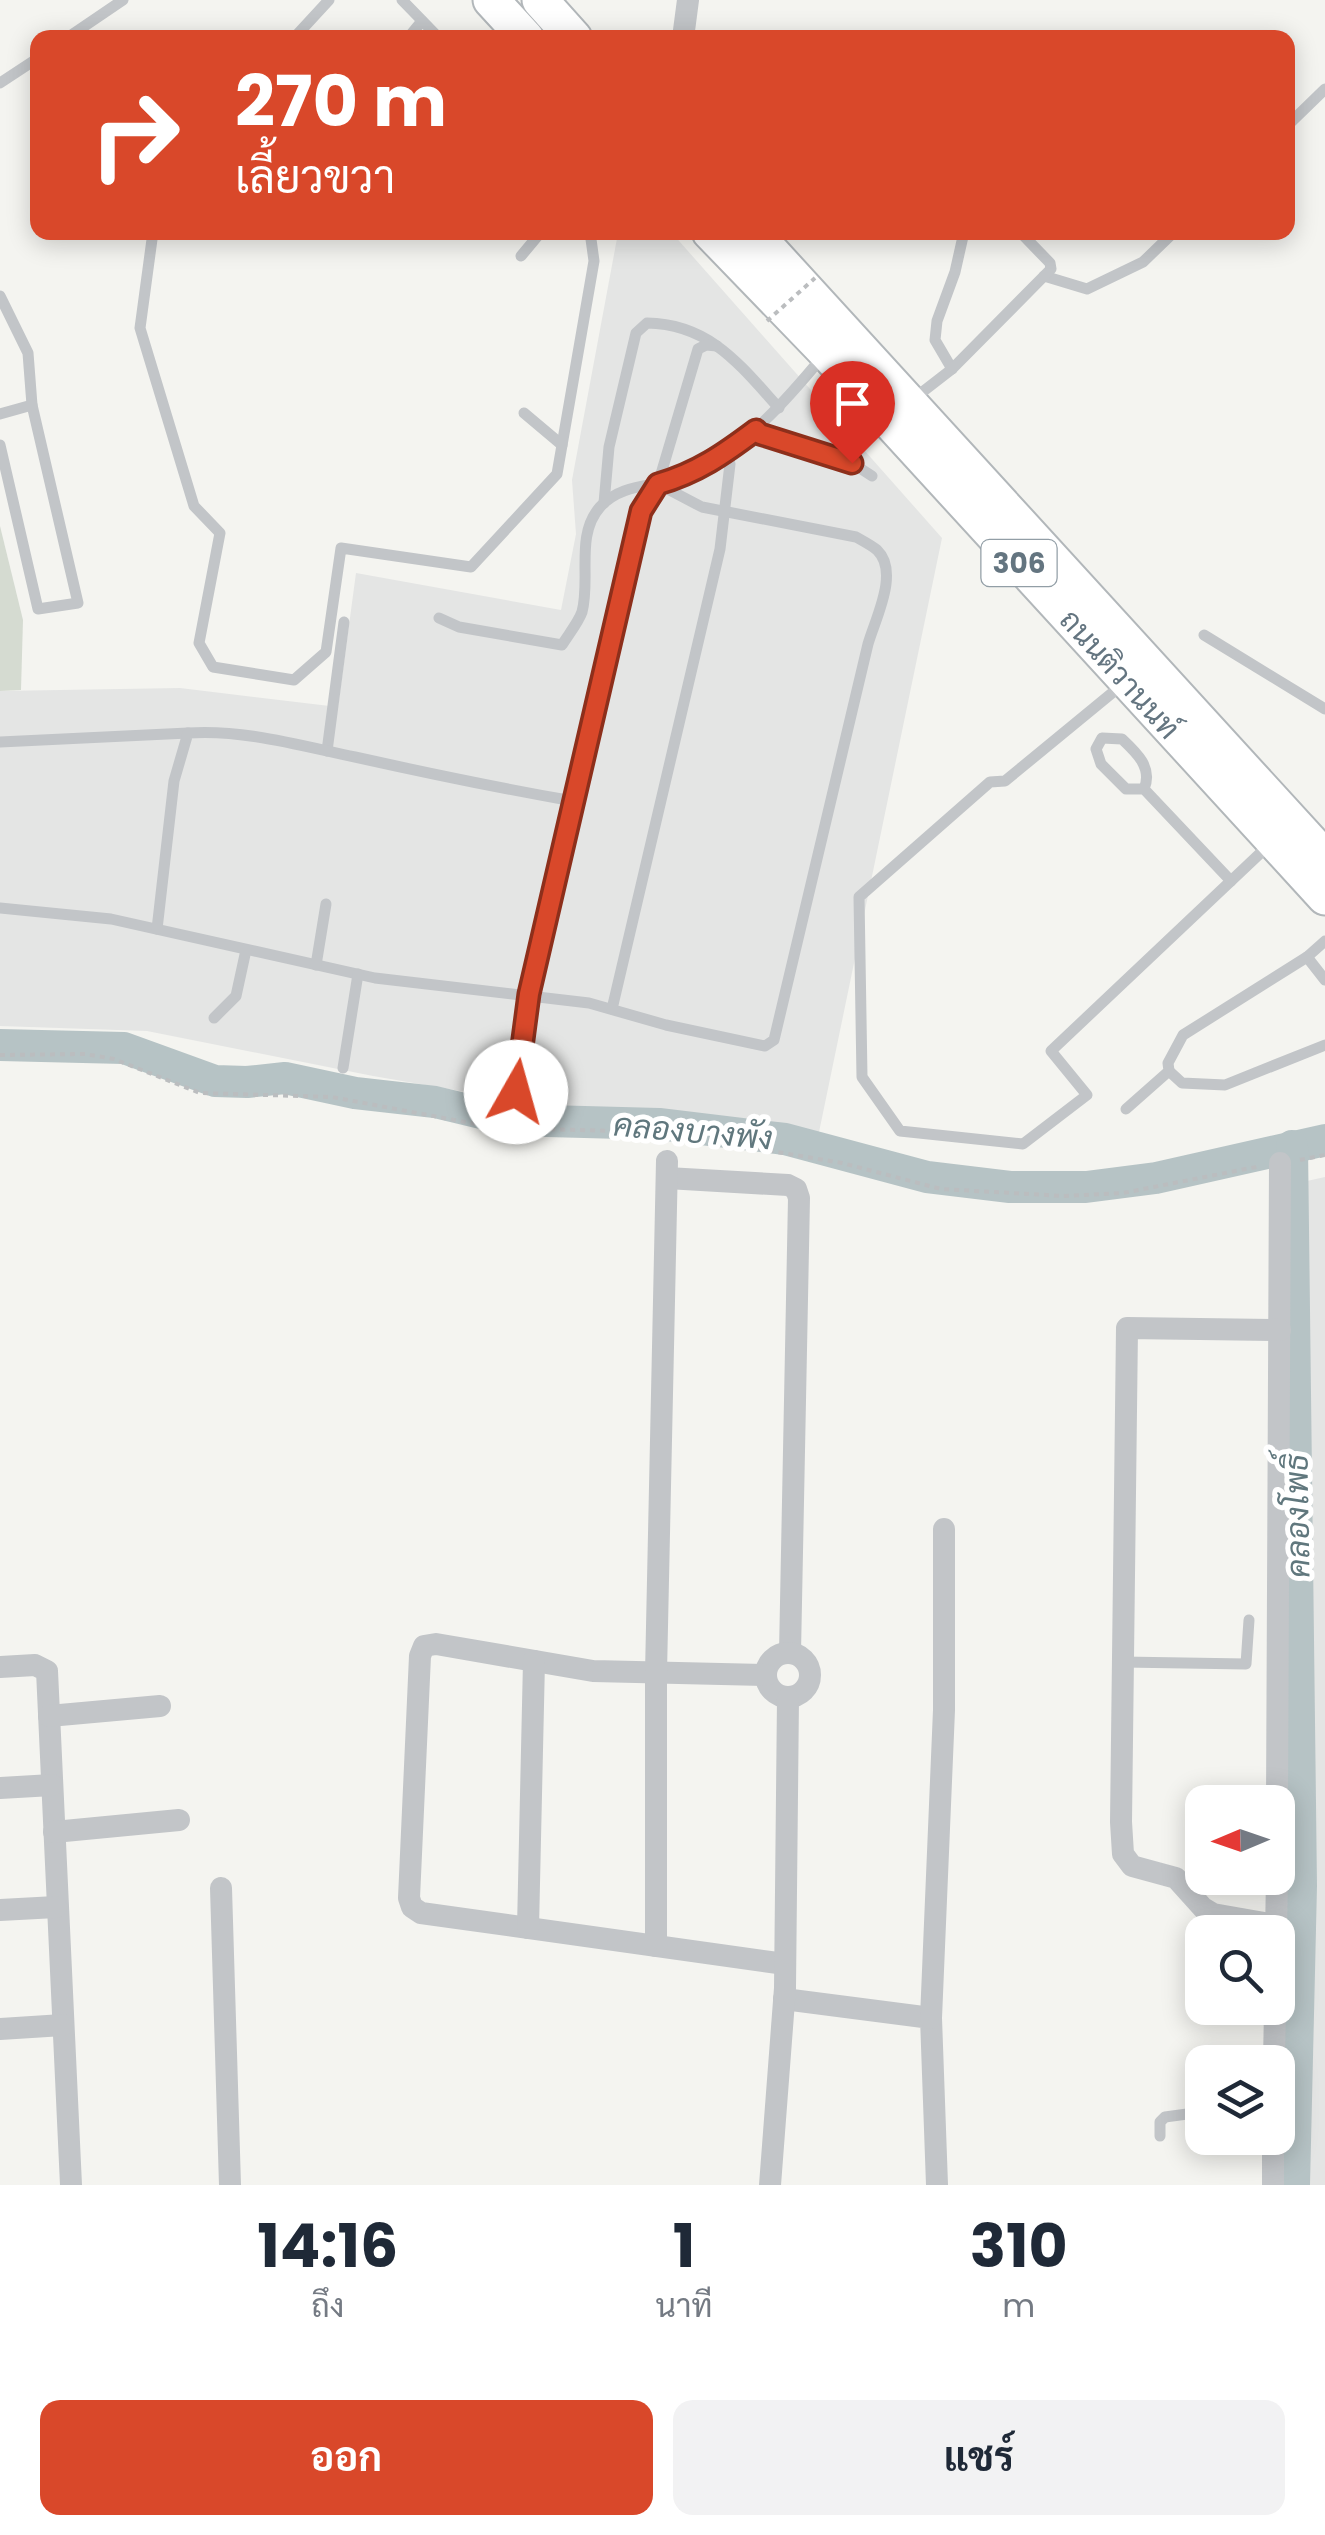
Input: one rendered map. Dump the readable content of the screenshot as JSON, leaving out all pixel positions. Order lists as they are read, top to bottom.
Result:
{
  "streets": {
    "main road": ["306", "ถนนติวานนท์"]
  },
  "water": ["คลองบางพัง", "คลองโพธิ์"],
  "north": "left",
  "page": {
    "turn": ["270 m", "เลี้ยวขวา"],
    "eta": [
      "14:16",
      "ถึง",
      "1",
      "นาที",
      "310",
      "m"
    ],
    "buttons": ["ออก", "แชร์"]
  }
}
